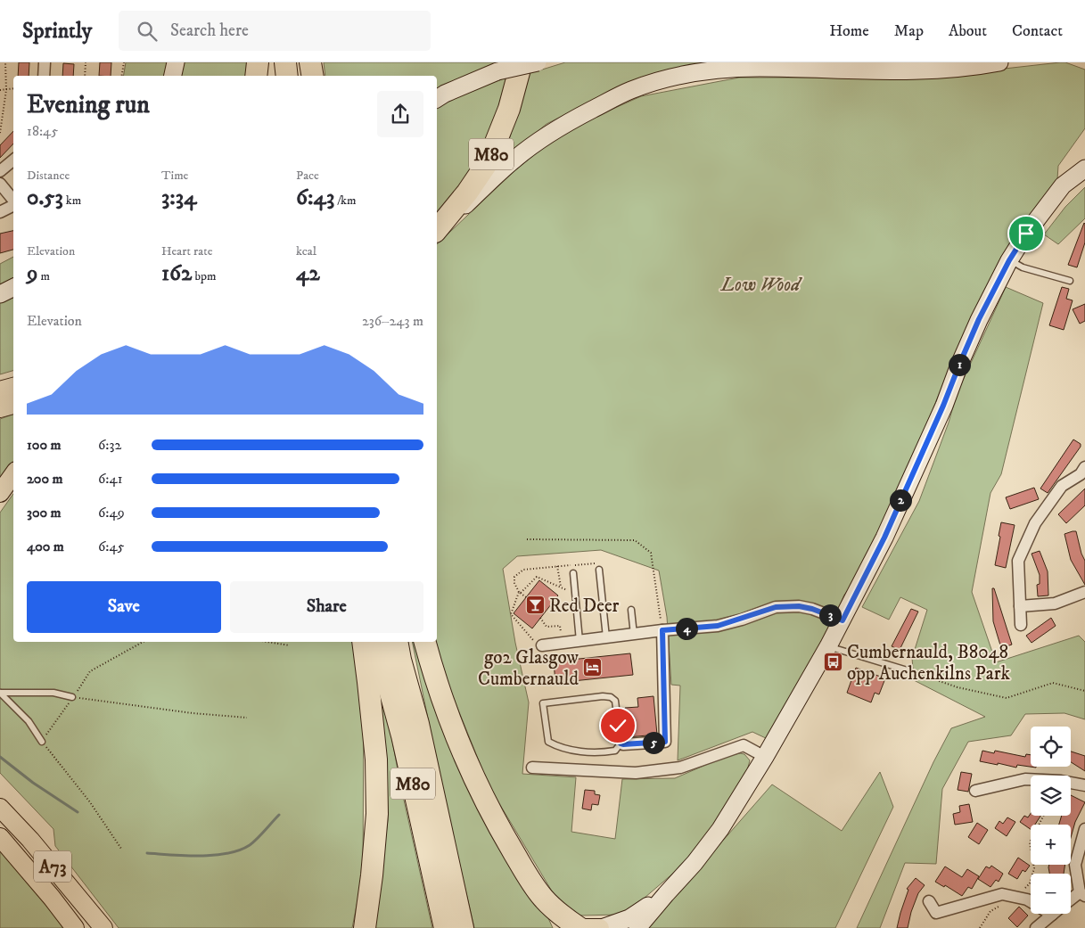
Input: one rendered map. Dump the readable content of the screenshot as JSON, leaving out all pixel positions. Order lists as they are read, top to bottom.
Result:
{
  "streets": {
    "highway": ["M80"],
    "main road": ["A73"]
  },
  "parks": ["Low Wood"],
  "places": {
    "bar": ["Red Deer"],
    "bus stop": ["Cumbernauld, B8048 opp Auchenkilns Park"],
    "hotel": ["go2 Glasgow Cumbernauld"]
  },
  "page": {
    "header": "Sprintly",
    "search": "Search here",
    "nav": [
      "Home",
      "Map",
      "About",
      "Contact"
    ],
    "heading": ["Evening run", "18:45"],
    "stats": [
      ["Distance", "0.53 km"],
      ["Time", "3:34"],
      ["Pace", "6:43 /km"],
      ["Elevation", "9 m"],
      ["Heart rate", "162 bpm"],
      ["kcal", "42"]
    ],
    "chart": ["Elevation", "236–243 m"],
    "pins": [
      "1",
      "2",
      "3",
      "4",
      "5"
    ],
    "list": [
      {
        "name": "100 m",
        "note": "6:32"
      },
      {
        "name": "200 m",
        "note": "6:41"
      },
      {
        "name": "300 m",
        "note": "6:49"
      },
      {
        "name": "400 m",
        "note": "6:45"
      }
    ],
    "buttons": ["Save", "Share"],
    "map_buttons": ["+", "−"]
  }
}
